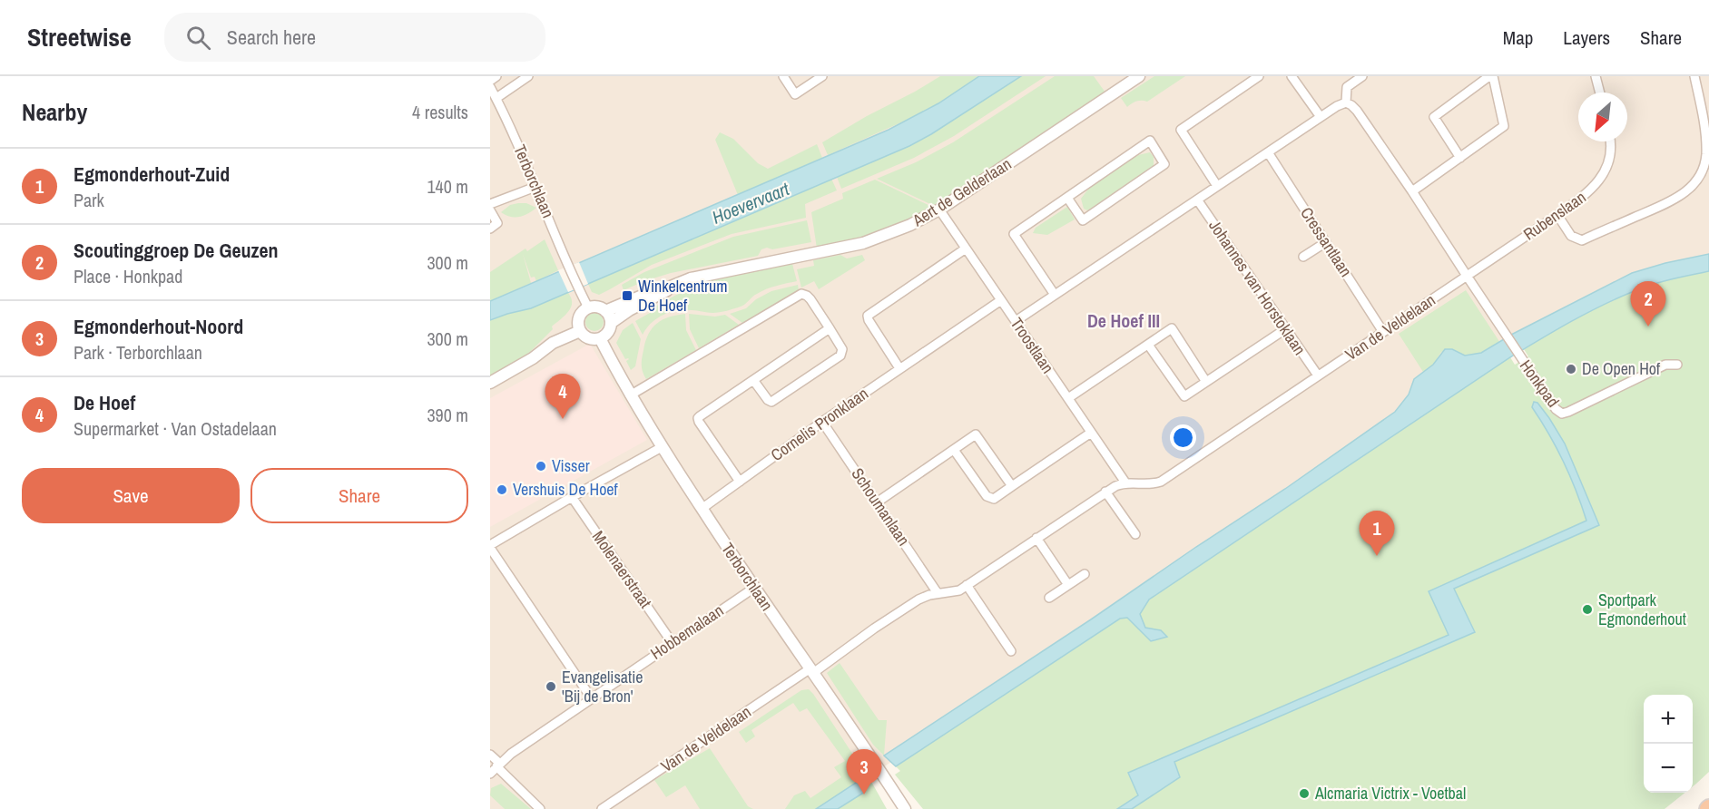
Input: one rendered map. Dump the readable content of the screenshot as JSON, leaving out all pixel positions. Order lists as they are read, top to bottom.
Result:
{
  "streets": {
    "street": [
      "Terborchlaan",
      "Aert de Gelderlaan",
      "Rubenslaan",
      "Cressantlaan",
      "Johannes van Horstoklaan",
      "Van de Veldelaan",
      "Troostlaan",
      "Honkpad",
      "Cornelis Pronklaan",
      "Schoumanlaan",
      "Molenaerstraat",
      "Hobbemalaan"
    ]
  },
  "crossings": [
    ["Terborchlaan", "Aert de Gelderlaan"],
    ["Terborchlaan", "Van de Veldelaan"],
    ["Terborchlaan", "Cornelis Pronklaan"],
    ["Terborchlaan", "Hobbemalaan"],
    ["Aert de Gelderlaan", "Troostlaan"],
    ["Rubenslaan", "Van de Veldelaan"],
    ["Rubenslaan", "Honkpad"],
    ["Cressantlaan", "Van de Veldelaan"],
    ["Johannes van Horstoklaan", "Van de Veldelaan"],
    ["Van de Veldelaan", "Troostlaan"],
    ["Van de Veldelaan", "Honkpad"],
    ["Van de Veldelaan", "Schoumanlaan"],
    ["Troostlaan", "Cornelis Pronklaan"],
    ["Cornelis Pronklaan", "Schoumanlaan"],
    ["Molenaerstraat", "Hobbemalaan"]
  ],
  "districts": ["De Hoef III"],
  "water": ["Hoevervaart"],
  "places": {
    "transit": ["Winkelcentrum De Hoef"],
    "other": [
      "De Open Hof",
      "Visser",
      "Vershuis De Hoef",
      "Sportpark Egmonderhout",
      "Evangelisatie 'Bij de Bron'",
      "Alcmaria Victrix - Voetbal"
    ]
  },
  "north": "bottom left",
  "page": {
    "header": "Streetwise",
    "search": "Search here",
    "nav": ["Map", "Layers", "Share"],
    "heading": ["Nearby", "4 results"],
    "list": [
      {
        "mark": "1",
        "name": "Egmonderhout-Zuid",
        "note": "Park",
        "value": "140 m"
      },
      {
        "mark": "2",
        "name": "Scoutinggroep De Geuzen",
        "note": "Place · Honkpad",
        "value": "300 m"
      },
      {
        "mark": "3",
        "name": "Egmonderhout-Noord",
        "note": "Park · Terborchlaan",
        "value": "300 m"
      },
      {
        "mark": "4",
        "name": "De Hoef",
        "note": "Supermarket · Van Ostadelaan",
        "value": "390 m"
      }
    ],
    "pins": [
      "2",
      "4",
      "1",
      "3"
    ],
    "buttons": ["Save", "Share"],
    "map_buttons": ["+", "−"]
  }
}
